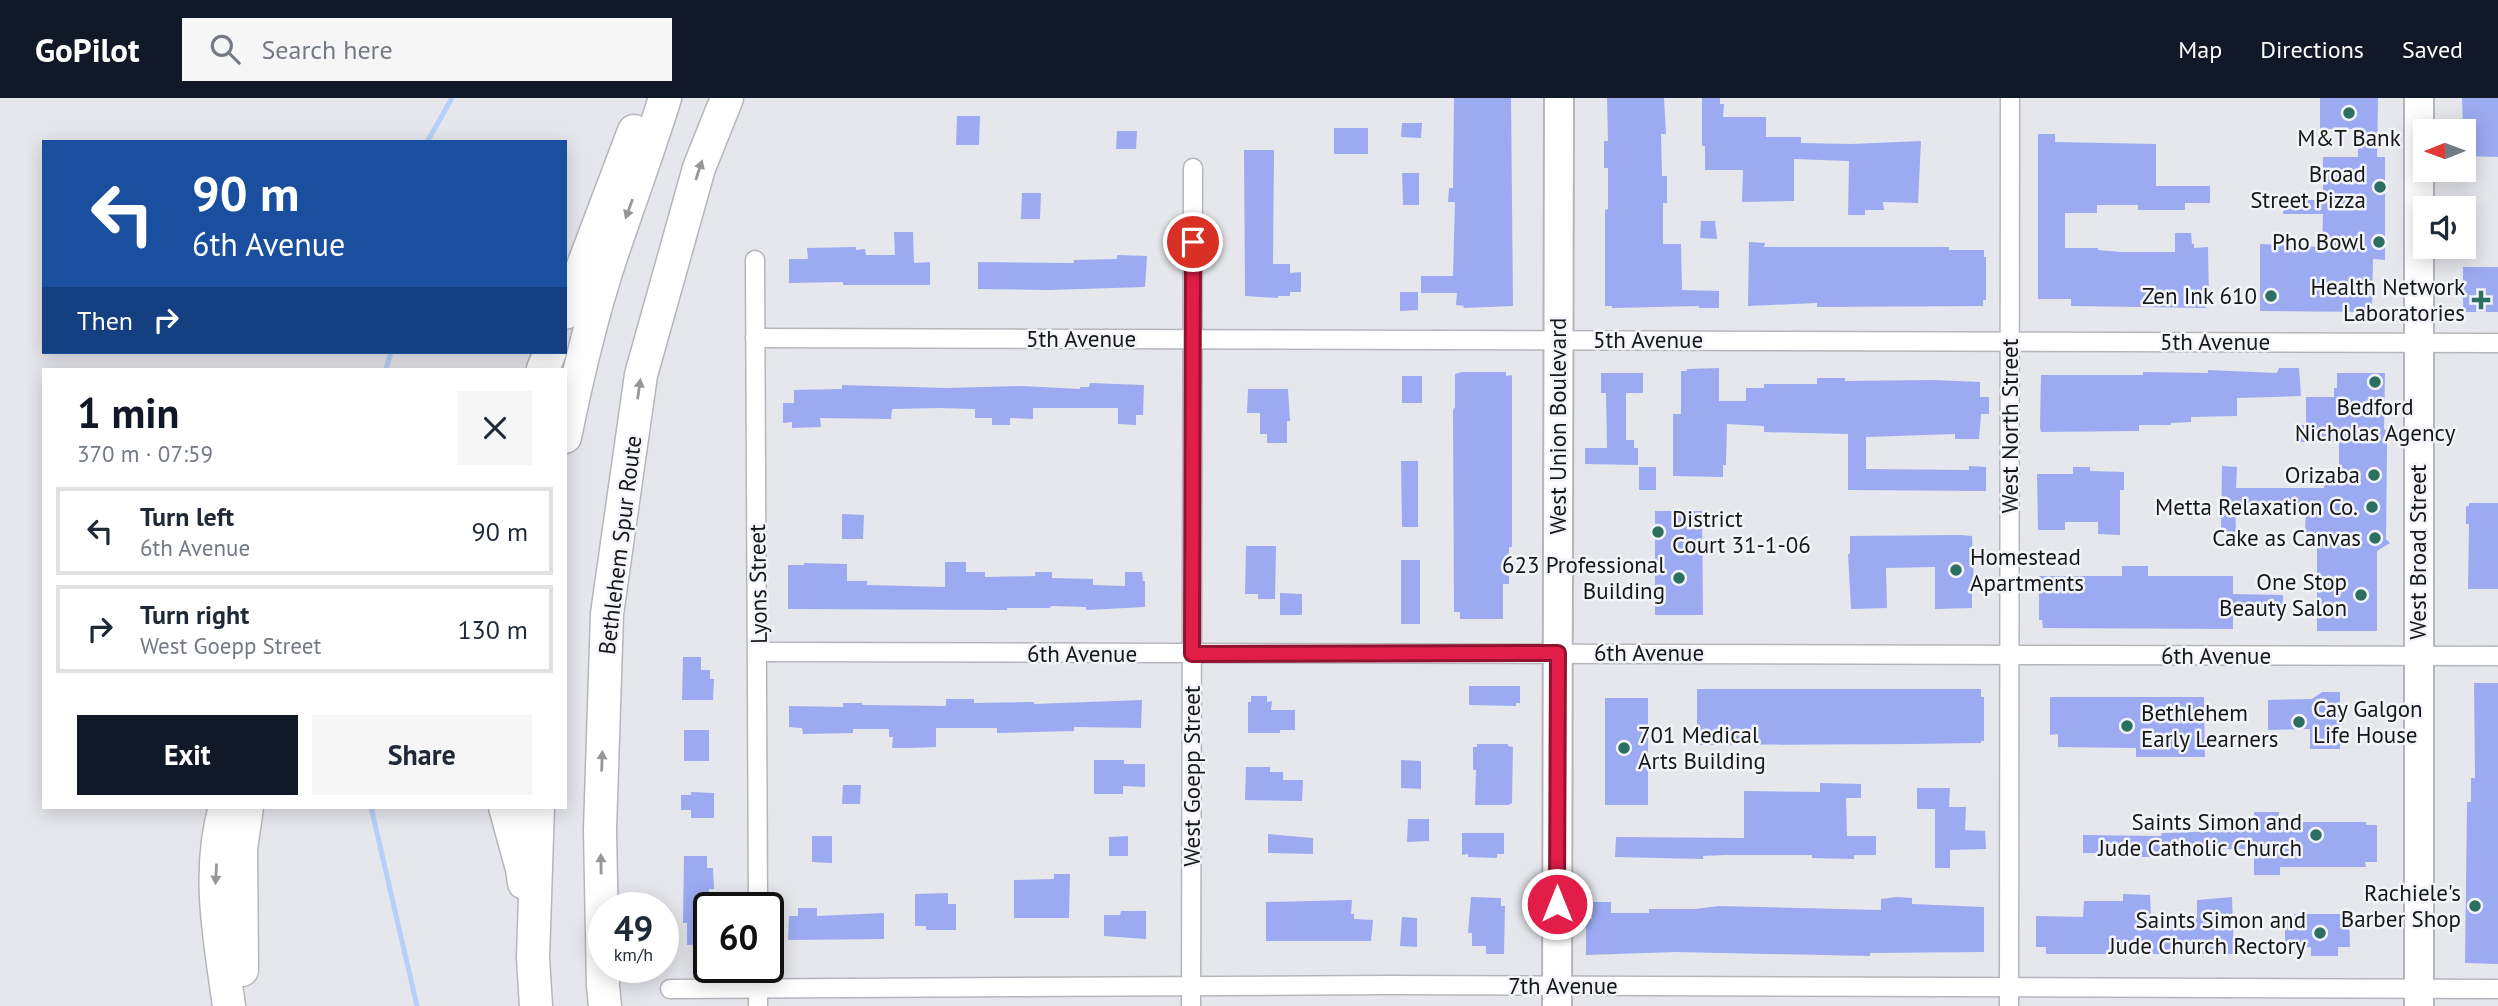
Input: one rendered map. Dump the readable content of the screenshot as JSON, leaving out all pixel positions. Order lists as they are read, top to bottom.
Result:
{
  "streets": {
    "highway": ["Bethlehem Spur Route"],
    "main road": ["West Union Boulevard", "West Broad Street"],
    "street": [
      "5th Avenue",
      "West North Street",
      "Lyons Street",
      "6th Avenue",
      "West Goepp Street",
      "7th Avenue"
    ]
  },
  "crossings": [
    ["5th Avenue", "West Union Boulevard"],
    ["5th Avenue", "West North Street"],
    ["5th Avenue", "West Broad Street"],
    ["5th Avenue", "Lyons Street"],
    ["5th Avenue", "West Goepp Street"],
    ["West Union Boulevard", "6th Avenue"],
    ["West Union Boulevard", "7th Avenue"],
    ["West North Street", "6th Avenue"],
    ["West North Street", "7th Avenue"],
    ["West Broad Street", "6th Avenue"],
    ["West Broad Street", "7th Avenue"],
    ["Lyons Street", "6th Avenue"],
    ["6th Avenue", "West Goepp Street"],
    ["West Goepp Street", "7th Avenue"]
  ],
  "places": {
    "other": [
      "M&T Bank",
      "Broad Street Pizza",
      "Pho Bowl",
      "Zen Ink 610",
      "Bedford Nicholas Agency",
      "Orizaba",
      "Metta Relaxation Co.",
      "District Court 31-1-06",
      "Cake as Canvas",
      "Homestead Apartments",
      "623 Professional Building",
      "One Stop Beauty Salon",
      "Cay Galgon Life House",
      "Bethlehem Early Learners",
      "701 Medical Arts Building",
      "Saints Simon and Jude Catholic Church",
      "Rachiele's Barber Shop",
      "Saints Simon and Jude Church Rectory"
    ],
    "health": ["Health Network Laboratories"]
  },
  "north": "left",
  "page": {
    "header": "GoPilot",
    "search": "Search here",
    "nav": ["Map", "Directions", "Saved"],
    "turn": ["90 m", "6th Avenue"],
    "then": "Then",
    "heading": ["1 min", "370 m · 07:59"],
    "list": [
      {
        "name": "Turn left",
        "note": "6th Avenue",
        "value": "90 m"
      },
      {
        "name": "Turn right",
        "note": "West Goepp Street",
        "value": "130 m"
      }
    ],
    "buttons": ["Exit", "Share"],
    "speed": "49 km/h",
    "limit": "60"
  }
}
